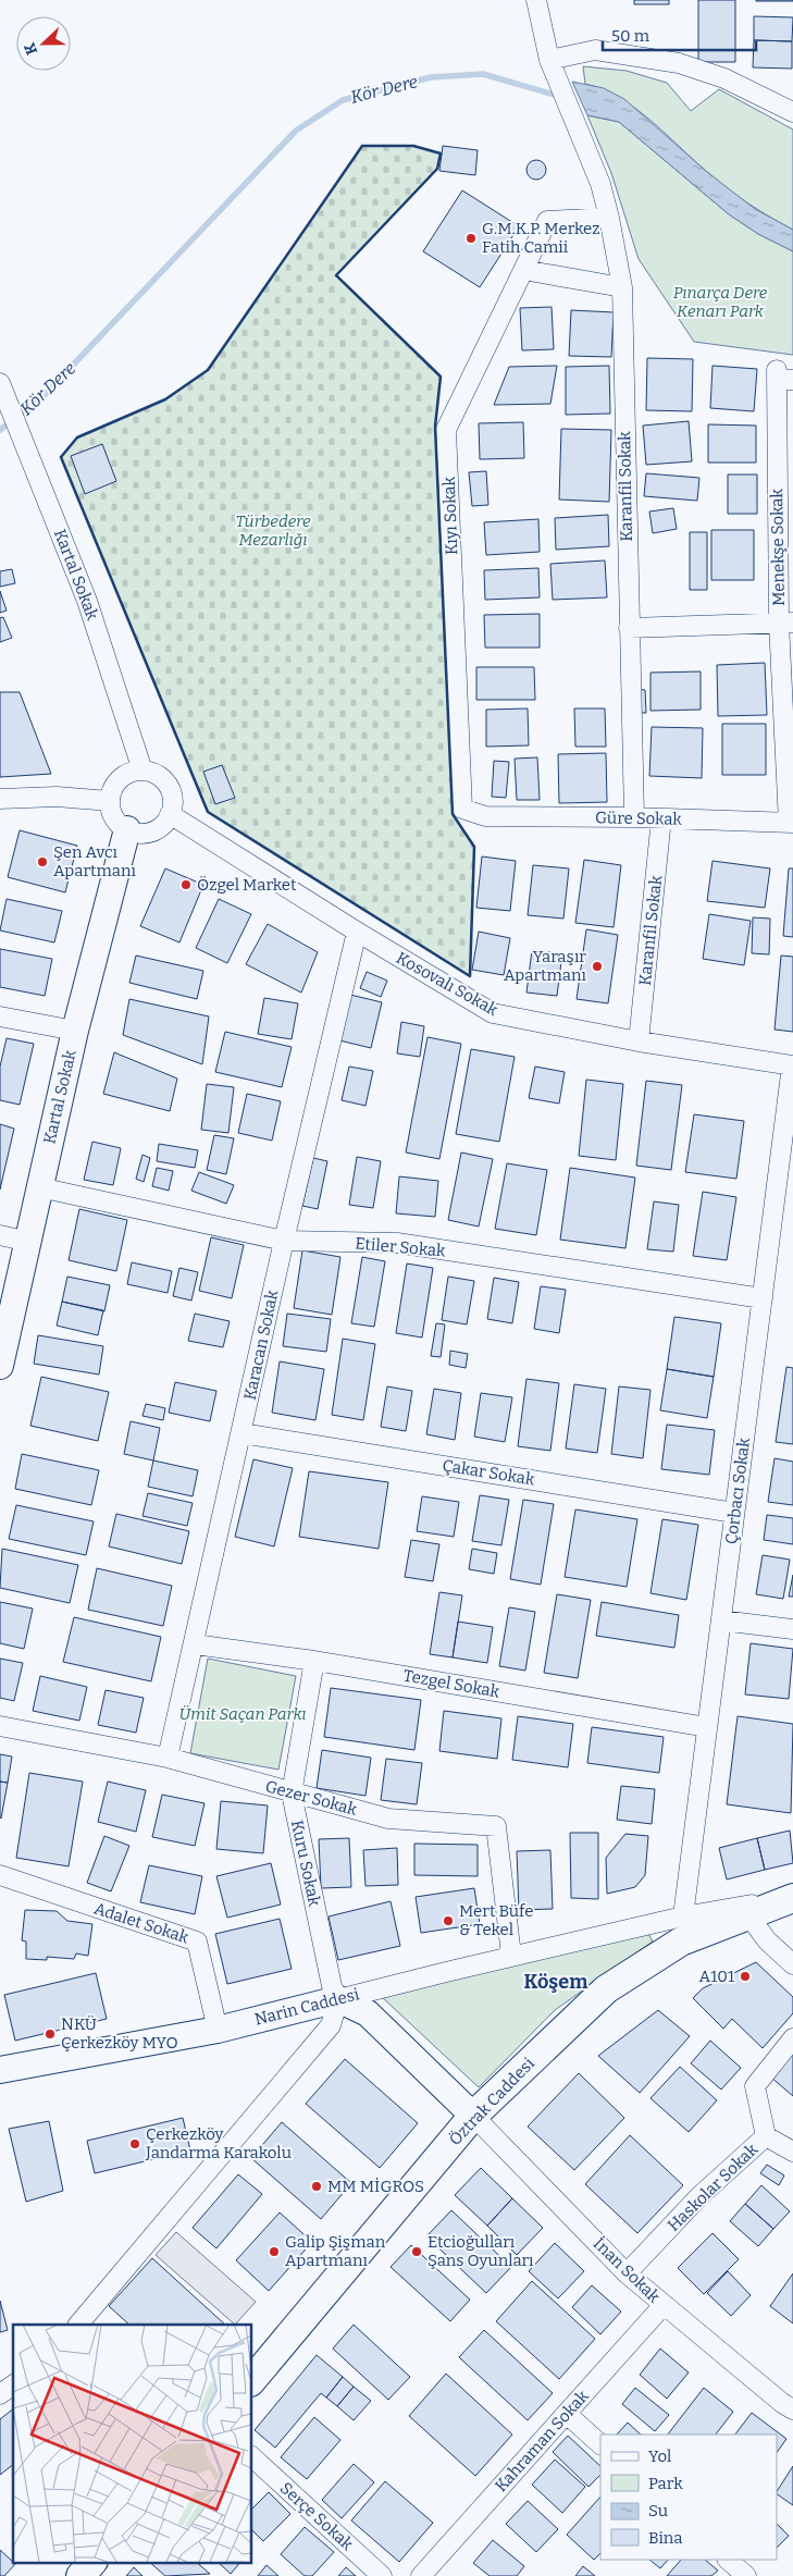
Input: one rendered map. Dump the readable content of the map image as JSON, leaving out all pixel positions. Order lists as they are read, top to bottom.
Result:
{
  "streets": {
    "main road": ["Kartal Sokak", "Narin Caddesi", "Öztrak Caddesi"],
    "street": [
      "Karanfil Sokak",
      "Kıyı Sokak",
      "Menekşe Sokak",
      "Güre Sokak",
      "Kosovalı Sokak",
      "Etiler Sokak",
      "Karacan Sokak",
      "Çakar Sokak",
      "Çorbacı Sokak",
      "Tezgel Sokak",
      "Gezer Sokak",
      "Kuru Sokak",
      "Adalet Sokak",
      "Haskolar Sokak",
      "İnan Sokak",
      "Kahraman Sokak",
      "Serçe Sokak"
    ]
  },
  "crossings": [
    ["Karanfil Sokak", "Kıyı Sokak"],
    ["Karanfil Sokak", "Güre Sokak"],
    ["Karanfil Sokak", "Kosovalı Sokak"],
    ["Kıyı Sokak", "Güre Sokak"],
    ["Menekşe Sokak", "Güre Sokak"],
    ["Kartal Sokak", "Kosovalı Sokak"],
    ["Kartal Sokak", "Etiler Sokak"],
    ["Kosovalı Sokak", "Karacan Sokak"],
    ["Kosovalı Sokak", "Çorbacı Sokak"],
    ["Etiler Sokak", "Karacan Sokak"],
    ["Etiler Sokak", "Çorbacı Sokak"],
    ["Karacan Sokak", "Çakar Sokak"],
    ["Karacan Sokak", "Tezgel Sokak"],
    ["Karacan Sokak", "Gezer Sokak"],
    ["Çakar Sokak", "Çorbacı Sokak"],
    ["Çorbacı Sokak", "Tezgel Sokak"],
    ["Çorbacı Sokak", "Öztrak Caddesi"],
    ["Tezgel Sokak", "Kuru Sokak"],
    ["Gezer Sokak", "Kuru Sokak"],
    ["Gezer Sokak", "Narin Caddesi"],
    ["Kuru Sokak", "Narin Caddesi"],
    ["Adalet Sokak", "Narin Caddesi"],
    ["Narin Caddesi", "Öztrak Caddesi"],
    ["Öztrak Caddesi", "İnan Sokak"],
    ["Haskolar Sokak", "İnan Sokak"],
    ["İnan Sokak", "Kahraman Sokak"]
  ],
  "districts": ["Köşem"],
  "water": ["Kör Dere"],
  "parks": ["Pınarça Dere Kenarı Park", "Türbedere Mezarlığı", "Ümit Saçan Parkı"],
  "places": [
    "G.M.K.P. Merkez Fatih Camii",
    "Şen Avcı Apartmanı",
    "Özgel Market",
    "Yaraşır Apartmanı",
    "Mert Büfe & Tekel",
    "A101",
    "NKÜ Çerkezköy MYO",
    "Çerkezköy Jandarma Karakolu",
    "MM MİGROS",
    "Galip Şişman Apartmanı",
    "Etcioğulları Şans Oyunları"
  ],
  "legend": [
    "Yol",
    "Park",
    "Su",
    "Bina"
  ],
  "scale_bar": "50 m",
  "north": "left"
}
